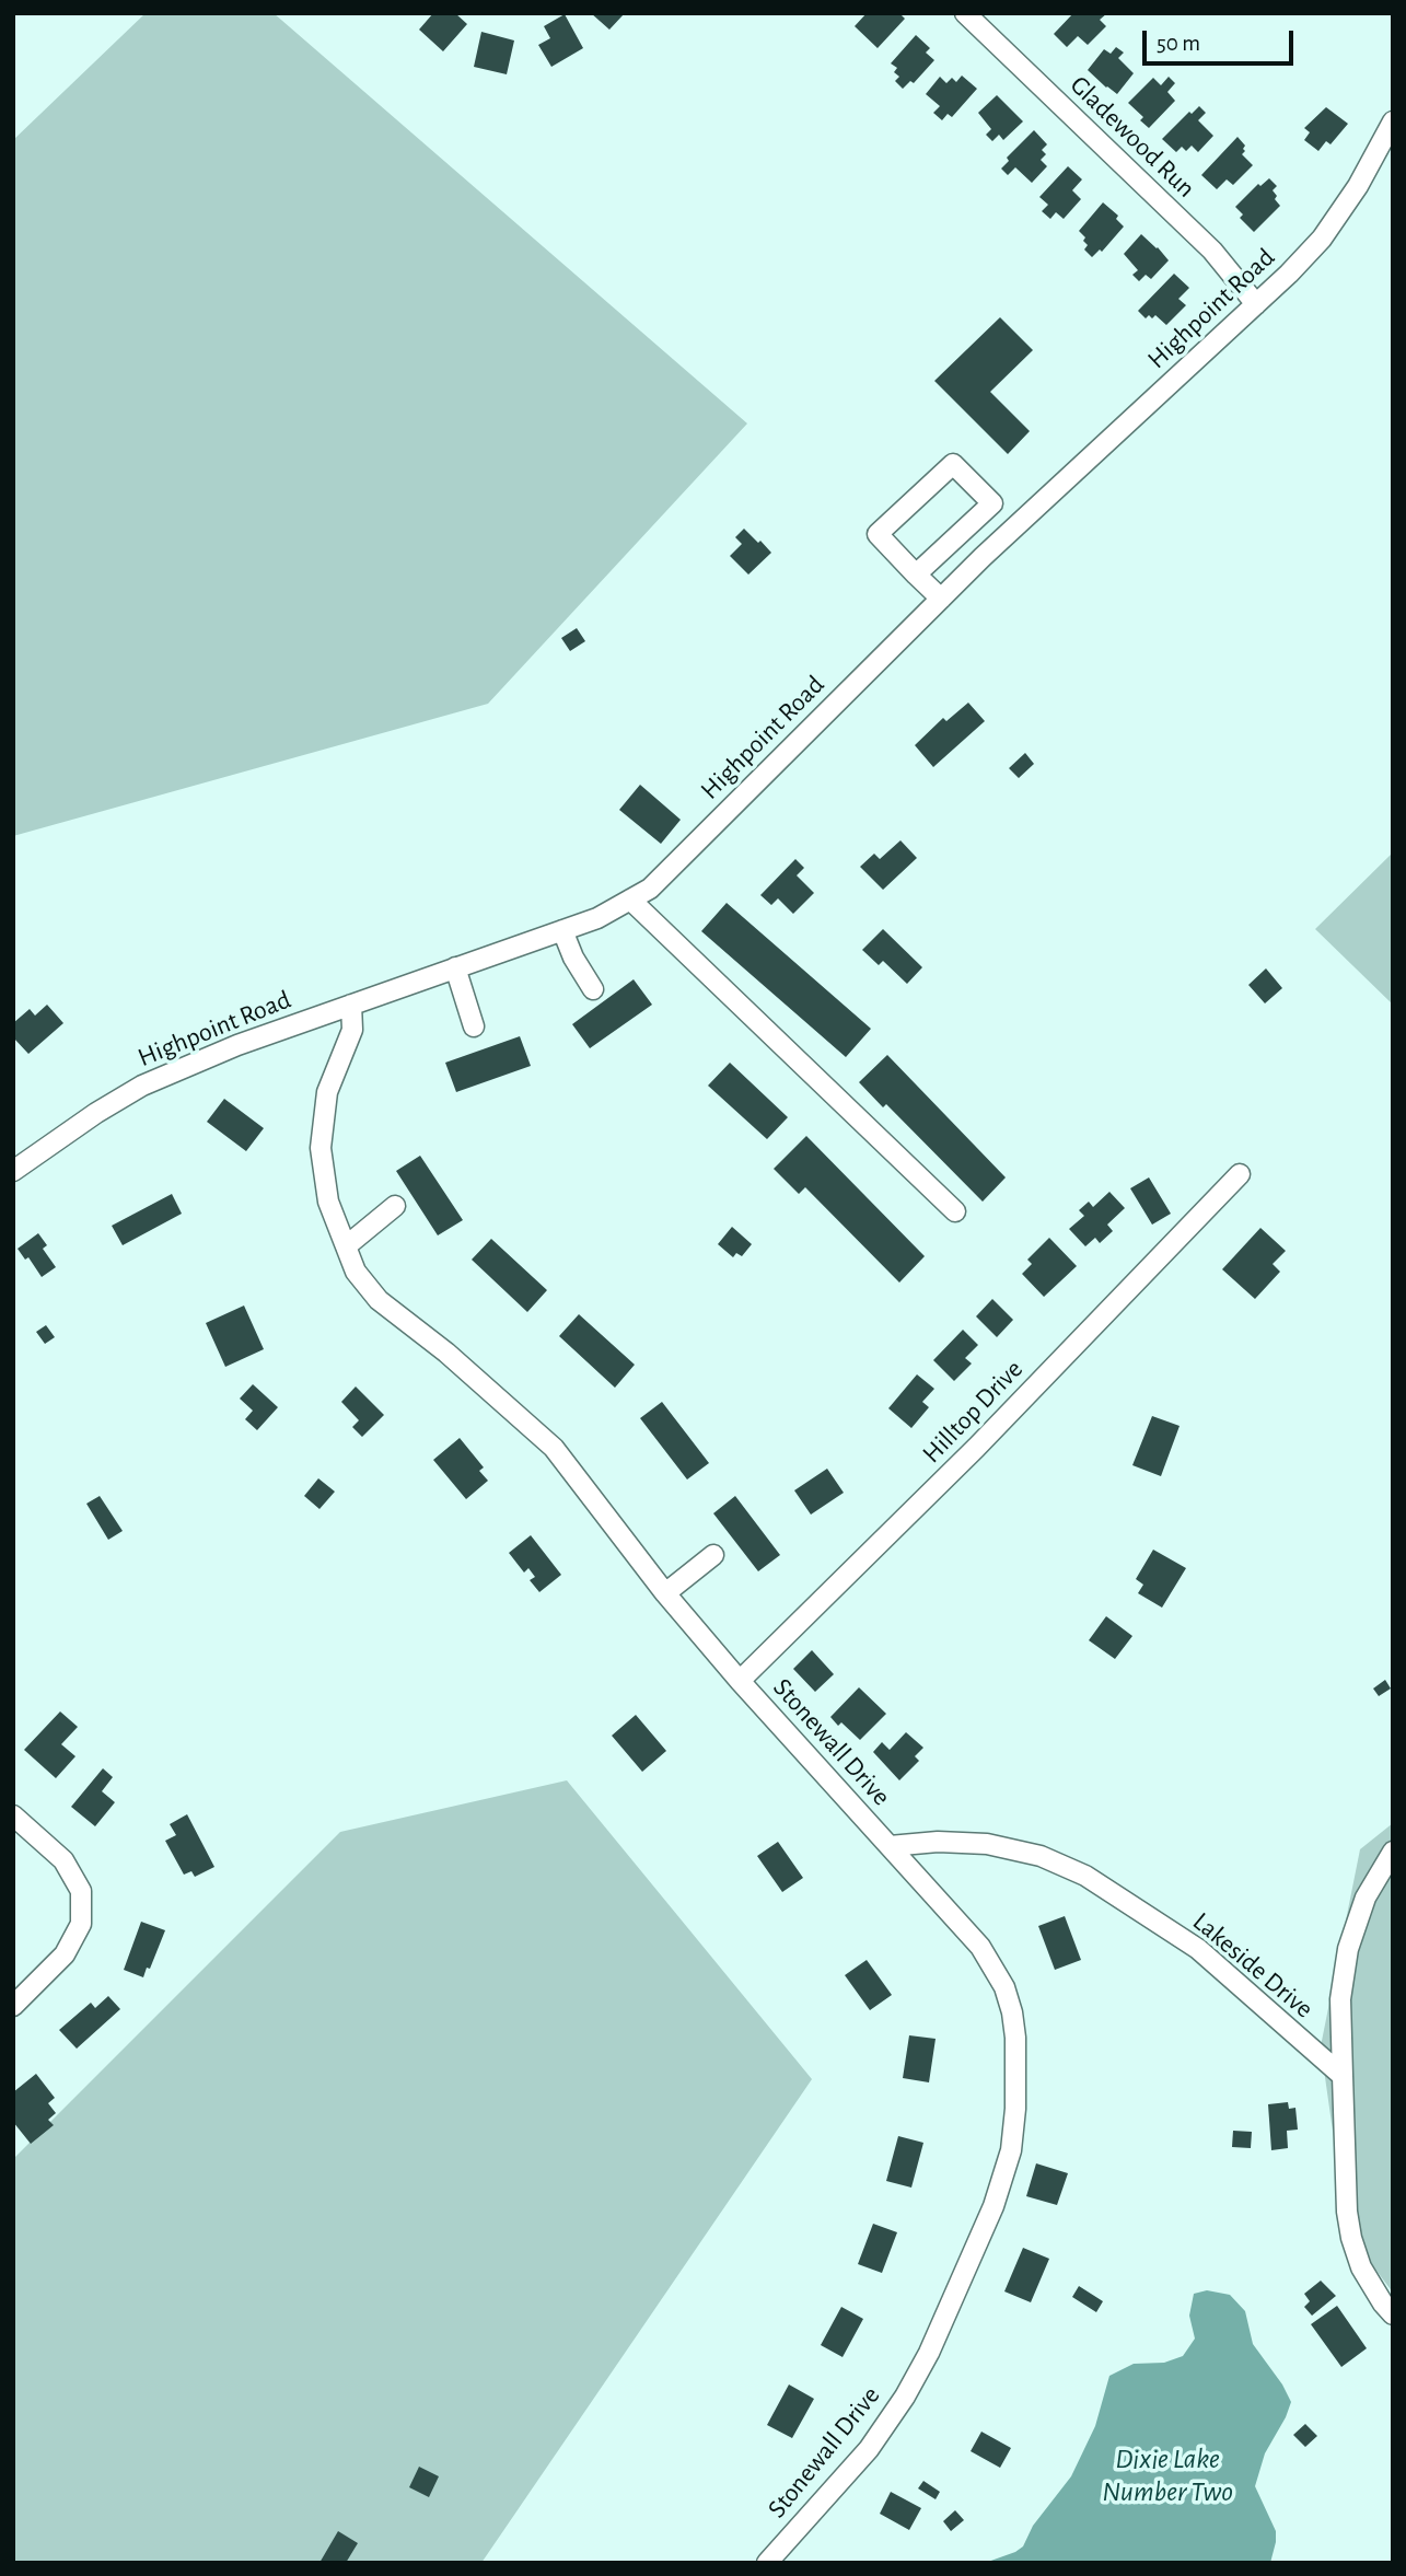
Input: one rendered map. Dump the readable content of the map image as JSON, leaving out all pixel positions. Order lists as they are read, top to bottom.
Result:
{
  "streets": {
    "street": [
      "Gladewood Run",
      "Highpoint Road",
      "Hilltop Drive",
      "Stonewall Drive",
      "Lakeside Drive"
    ]
  },
  "crossings": [
    ["Gladewood Run", "Highpoint Road"],
    ["Highpoint Road", "Stonewall Drive"],
    ["Hilltop Drive", "Stonewall Drive"],
    ["Stonewall Drive", "Lakeside Drive"]
  ],
  "water": ["Dixie Lake Number Two"],
  "scale_bar": "50 m"
}
